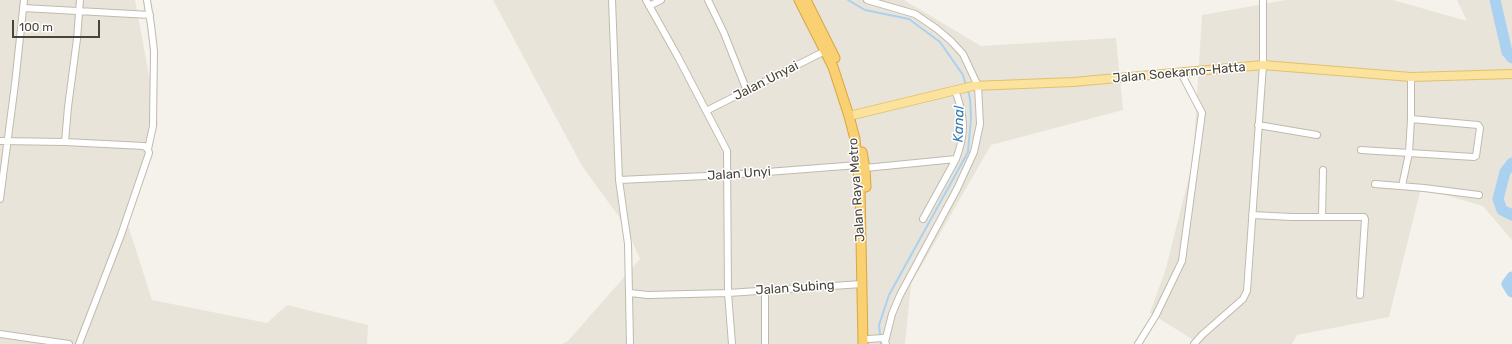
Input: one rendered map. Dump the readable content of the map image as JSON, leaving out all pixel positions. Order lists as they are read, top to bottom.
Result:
{
  "streets": {
    "highway": ["Jalan Raya Metro"],
    "main road": ["Jalan Soekarno-Hatta"],
    "street": ["Jalan Unyai", "Jalan Unyi", "Jalan Subing"]
  },
  "crossings": [
    ["Jalan Unyi", "Jalan Raya Metro"],
    ["Jalan Raya Metro", "Jalan Subing"]
  ],
  "water": ["Kanal"],
  "scale_bar": "100 m"
}
